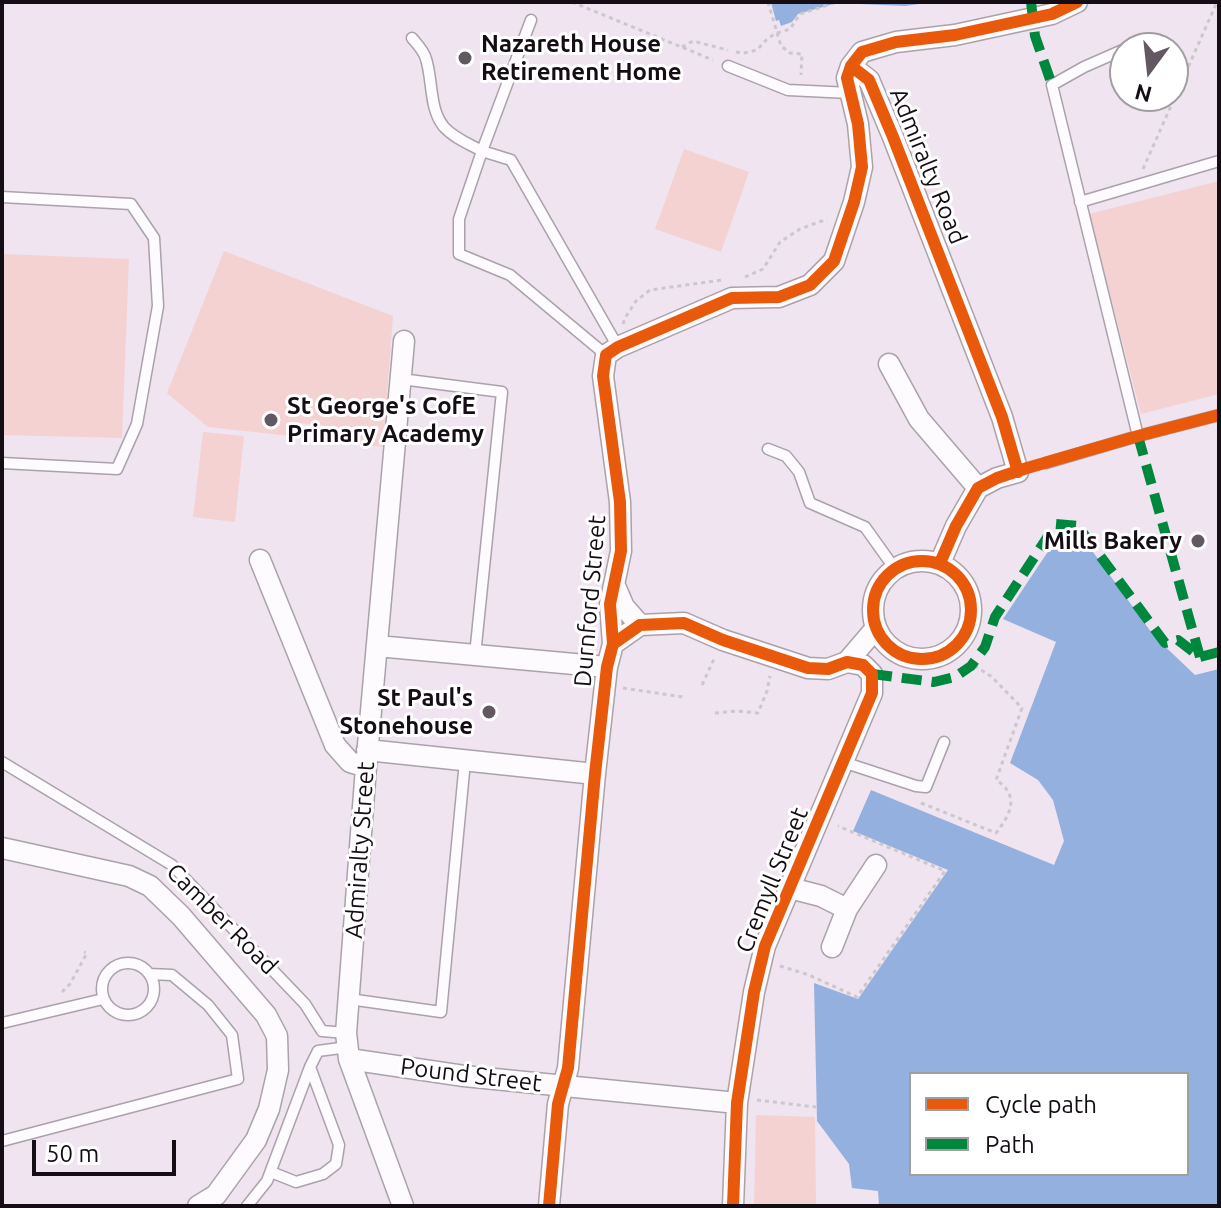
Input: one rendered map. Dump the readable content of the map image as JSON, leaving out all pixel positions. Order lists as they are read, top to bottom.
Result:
{
  "streets": {
    "street": [
      "Admiralty Road",
      "Durnford Street",
      "Admiralty Street",
      "Cremyll Street",
      "Pound Street"
    ],
    "lane": ["Camber Road"]
  },
  "crossings": [
    ["Durnford Street", "Pound Street"],
    ["Admiralty Street", "Camber Road"],
    ["Admiralty Street", "Pound Street"],
    ["Cremyll Street", "Pound Street"],
    ["Camber Road", "Pound Street"]
  ],
  "places": [
    "Nazareth House Retirement Home",
    "St George's CofE Primary Academy",
    "Mills Bakery",
    "St Paul's Stonehouse"
  ],
  "legend": ["Cycle path", "Path"],
  "scale_bar": "50 m",
  "north": "bottom"
}
